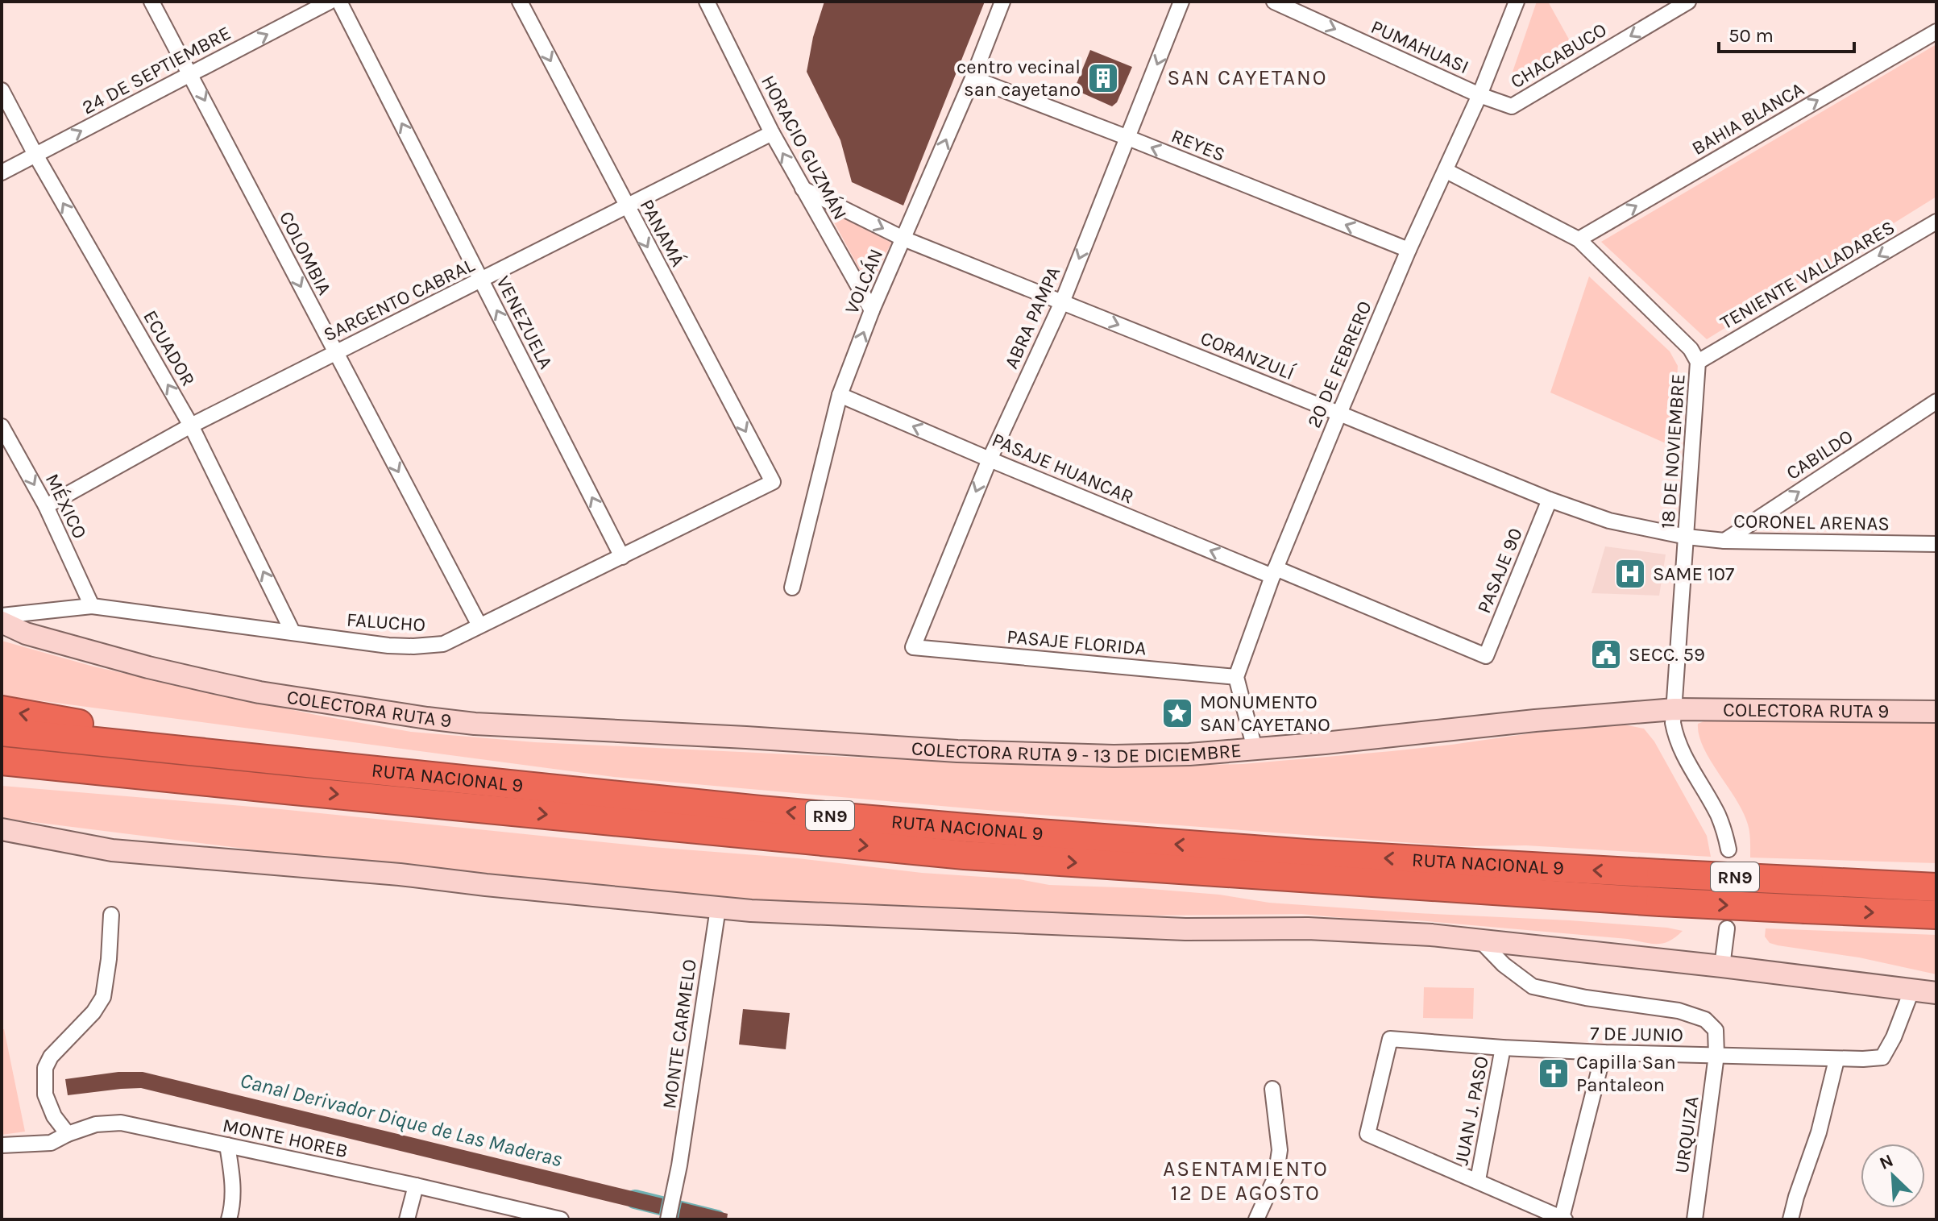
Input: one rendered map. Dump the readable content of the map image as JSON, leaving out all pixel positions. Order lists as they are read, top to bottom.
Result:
{
  "streets": {
    "highway": ["RUTA NACIONAL 9", "RN9"],
    "street": [
      "PUMAHUASI",
      "CHACABUCO",
      "24 DE SEPTIEMBRE",
      "BAHIA BLANCA",
      "REYES",
      "HORACIO GUZMÁN",
      "PANAMÁ",
      "COLOMBIA",
      "TENIENTE VALLADARES",
      "VOLCÁN",
      "SARGENTO CABRAL",
      "ABRA PAMPA",
      "VENEZUELA",
      "ECUADOR",
      "CORANZULÍ",
      "20 DE FEBRERO",
      "18 DE NOVIEMBRE",
      "CABILDO",
      "PASAJE HUANCAR",
      "MÉXICO",
      "CORONEL ARENAS",
      "PASAJE 90",
      "FALUCHO",
      "PASAJE FLORIDA",
      "COLECTORA RUTA 9",
      "COLECTORA RUTA 9 - 13 DE DICIEMBRE",
      "MONTE CARMELO",
      "7 DE JUNIO",
      "JUAN J. PASO",
      "URQUIZA",
      "MONTE HOREB"
    ]
  },
  "crossings": [
    ["PUMAHUASI", "CHACABUCO"],
    ["PUMAHUASI", "20 DE FEBRERO"],
    ["CHACABUCO", "20 DE FEBRERO"],
    ["24 DE SEPTIEMBRE", "COLOMBIA"],
    ["24 DE SEPTIEMBRE", "ECUADOR"],
    ["BAHIA BLANCA", "18 DE NOVIEMBRE"],
    ["REYES", "VOLCÁN"],
    ["REYES", "ABRA PAMPA"],
    ["REYES", "20 DE FEBRERO"],
    ["HORACIO GUZMÁN", "VOLCÁN"],
    ["HORACIO GUZMÁN", "SARGENTO CABRAL"],
    ["HORACIO GUZMÁN", "CORANZULÍ"],
    ["PANAMÁ", "SARGENTO CABRAL"],
    ["PANAMÁ", "FALUCHO"],
    ["COLOMBIA", "SARGENTO CABRAL"],
    ["COLOMBIA", "FALUCHO"],
    ["TENIENTE VALLADARES", "18 DE NOVIEMBRE"],
    ["VOLCÁN", "CORANZULÍ"],
    ["VOLCÁN", "PASAJE HUANCAR"],
    ["SARGENTO CABRAL", "VENEZUELA"],
    ["SARGENTO CABRAL", "ECUADOR"],
    ["SARGENTO CABRAL", "MÉXICO"],
    ["ABRA PAMPA", "CORANZULÍ"],
    ["ABRA PAMPA", "PASAJE HUANCAR"],
    ["ABRA PAMPA", "PASAJE FLORIDA"],
    ["VENEZUELA", "FALUCHO"],
    ["ECUADOR", "FALUCHO"],
    ["CORANZULÍ", "20 DE FEBRERO"],
    ["CORANZULÍ", "18 DE NOVIEMBRE"],
    ["CORANZULÍ", "CORONEL ARENAS"],
    ["CORANZULÍ", "PASAJE 90"],
    ["20 DE FEBRERO", "18 DE NOVIEMBRE"],
    ["20 DE FEBRERO", "PASAJE HUANCAR"],
    ["20 DE FEBRERO", "PASAJE FLORIDA"],
    ["18 DE NOVIEMBRE", "CORONEL ARENAS"],
    ["18 DE NOVIEMBRE", "COLECTORA RUTA 9"],
    ["18 DE NOVIEMBRE", "COLECTORA RUTA 9 - 13 DE DICIEMBRE"],
    ["CABILDO", "CORONEL ARENAS"],
    ["PASAJE HUANCAR", "PASAJE 90"],
    ["MÉXICO", "FALUCHO"],
    ["COLECTORA RUTA 9", "COLECTORA RUTA 9 - 13 DE DICIEMBRE"],
    ["7 DE JUNIO", "JUAN J. PASO"],
    ["7 DE JUNIO", "URQUIZA"]
  ],
  "one_way": [
    "PUMAHUASI",
    "CHACABUCO",
    "24 DE SEPTIEMBRE",
    "BAHIA BLANCA",
    "REYES",
    "PANAMÁ",
    "COLOMBIA",
    "TENIENTE VALLADARES",
    "VOLCÁN",
    "ABRA PAMPA",
    "VENEZUELA",
    "ECUADOR",
    "CORANZULÍ",
    "CABILDO",
    "PASAJE HUANCAR",
    "MÉXICO"
  ],
  "districts": ["SAN CAYETANO", "ASENTAMIENTO 12 DE AGOSTO"],
  "water": ["Canal Derivador Dique de Las Maderas"],
  "places": {
    "building": ["centro vecinal san cayetano"],
    "hospital": ["SAME 107"],
    "public building": ["SECC. 59"],
    "place": ["MONUMENTO SAN CAYETANO"],
    "church": ["Capilla San Pantaleon"]
  },
  "scale_bar": "50 m",
  "north": "top left"
}
